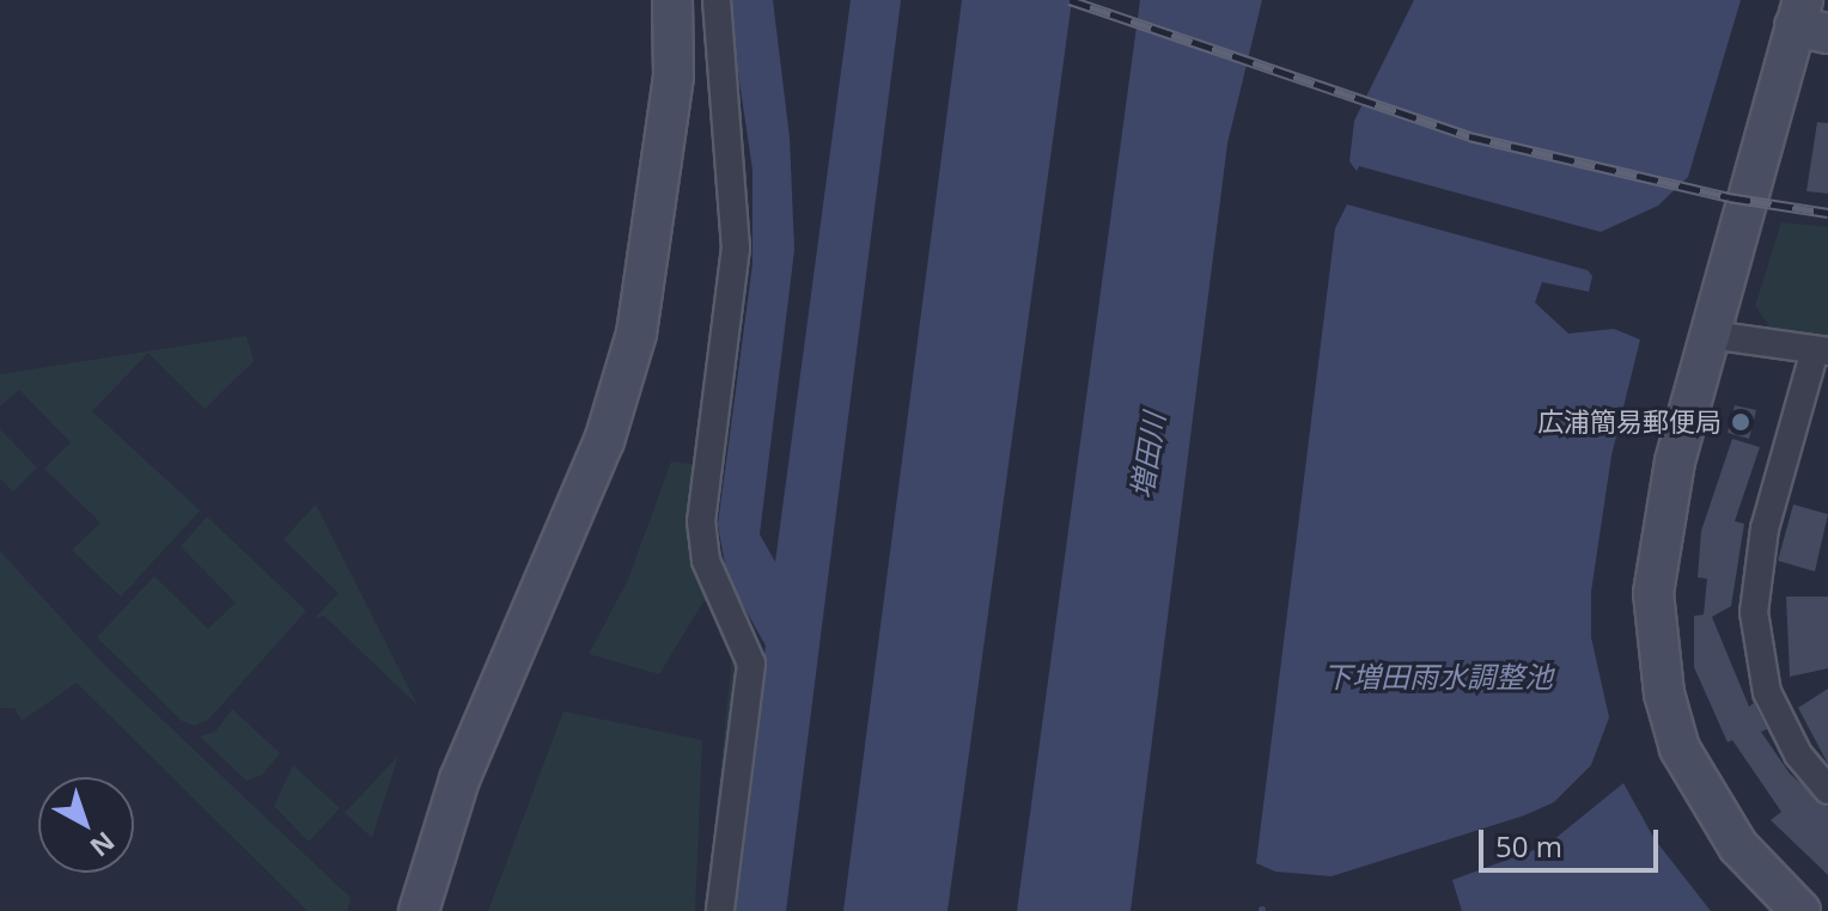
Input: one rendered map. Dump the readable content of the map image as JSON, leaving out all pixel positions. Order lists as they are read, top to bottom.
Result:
{
  "water": ["増田川", "下増田雨水調整池"],
  "places": ["広浦簡易郵便局"],
  "scale_bar": "50 m",
  "north": "bottom right"
}
